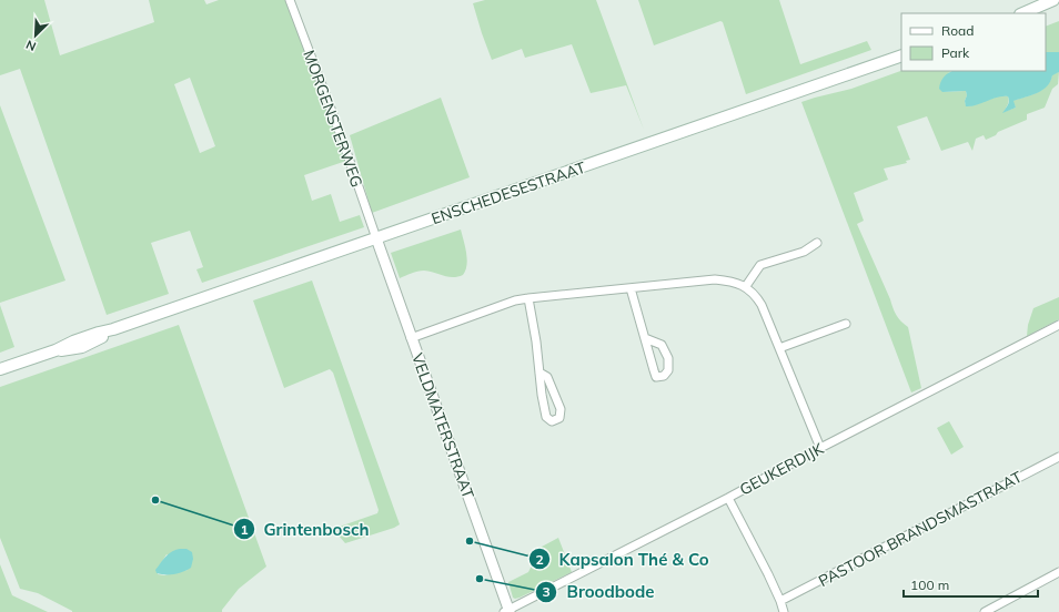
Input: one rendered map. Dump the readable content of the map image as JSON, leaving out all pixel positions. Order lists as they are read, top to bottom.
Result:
{
  "streets": {
    "main road": ["ENSCHEDESESTRAAT"],
    "street": [
      "MORGENSTERWEG",
      "VELDMATERSTRAAT",
      "GEUKERDIJK",
      "PASTOOR BRANDSMASTRAAT"
    ]
  },
  "crossings": [
    ["MORGENSTERWEG", "ENSCHEDESESTRAAT"],
    ["MORGENSTERWEG", "VELDMATERSTRAAT"],
    ["ENSCHEDESESTRAAT", "VELDMATERSTRAAT"],
    ["VELDMATERSTRAAT", "GEUKERDIJK"]
  ],
  "places": ["Grintenbosch", "Kapsalon Thé & Co", "Broodbode"],
  "legend": ["Road", "Park"],
  "scale_bar": "100 m",
  "north": "bottom left"
}
